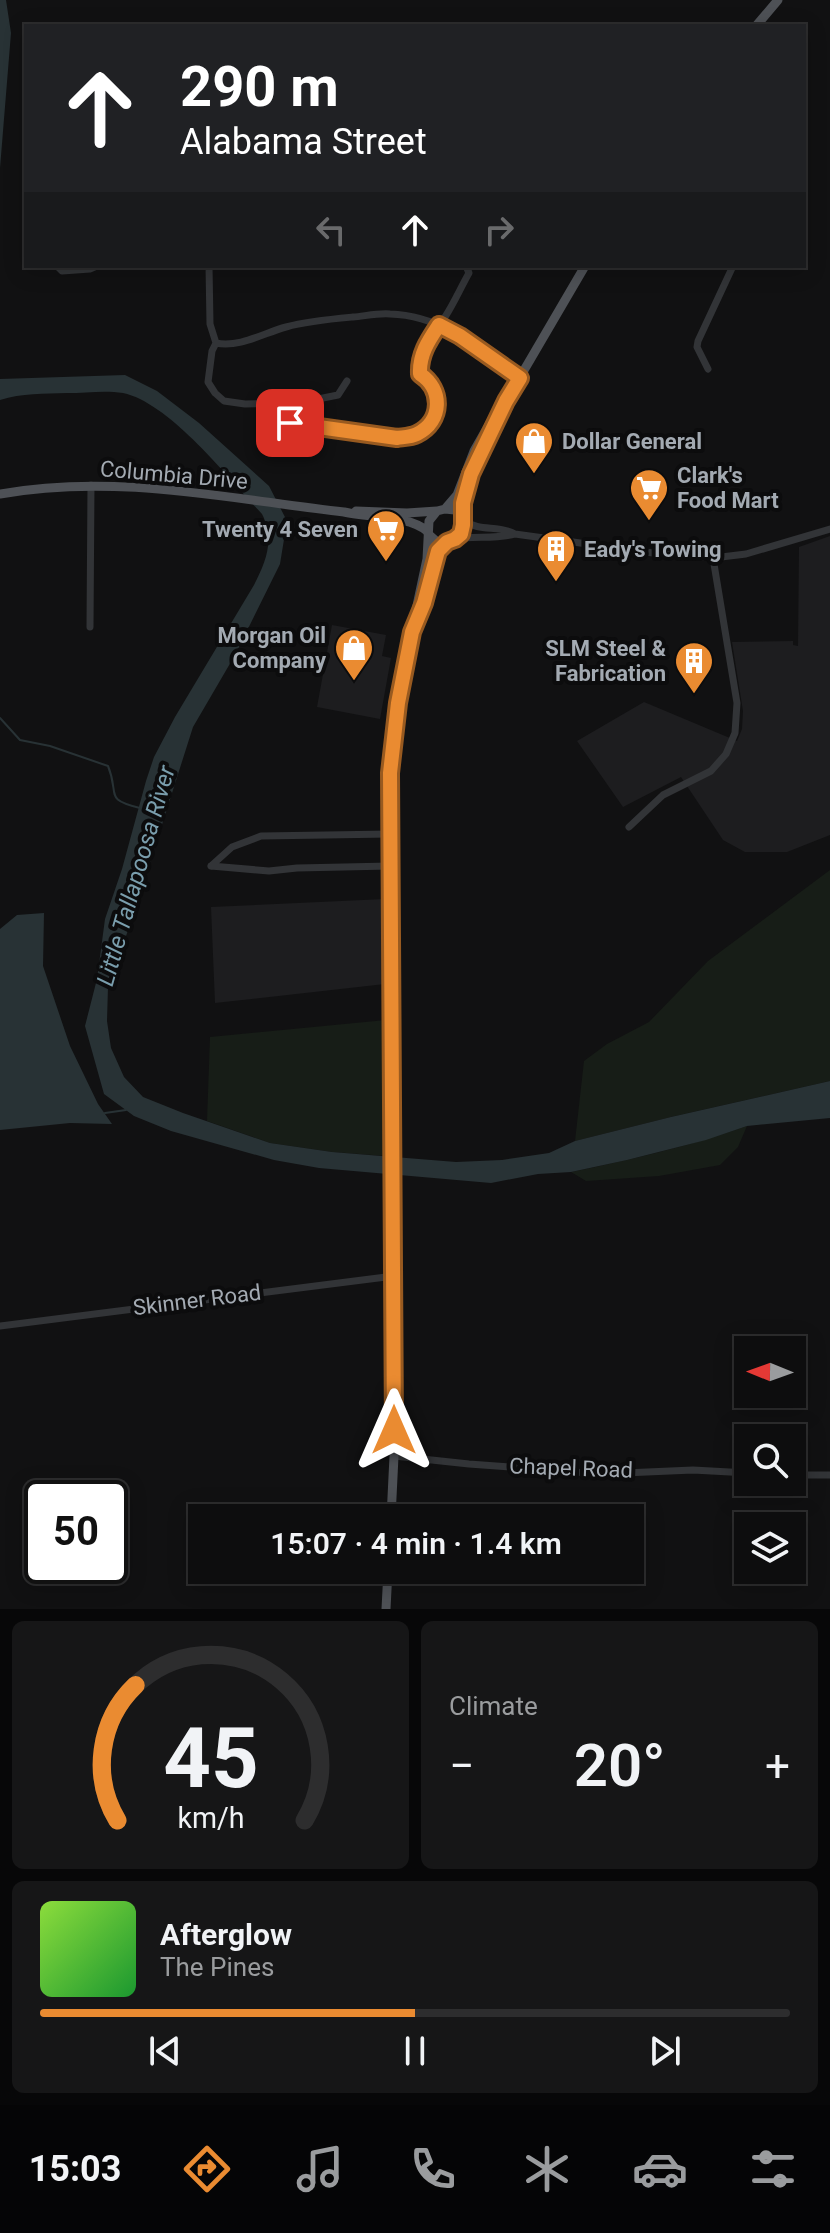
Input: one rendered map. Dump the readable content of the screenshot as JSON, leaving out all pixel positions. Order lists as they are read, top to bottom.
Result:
{
  "streets": {
    "main road": ["Columbia Drive"],
    "street": ["Skinner Road", "Chapel Road"]
  },
  "water": ["Little Tallapoosa River"],
  "places": {
    "shop": ["Dollar General", "Morgan Oil Company"],
    "supermarket": ["Clark's Food Mart", "Twenty 4 Seven"],
    "building": ["Eady's Towing", "SLM Steel & Fabrication"]
  },
  "north": "left",
  "page": {
    "turn": ["290 m", "Alabama Street"],
    "limit": "50",
    "trip": "15:07 · 4 min · 1.4 km",
    "tile": "Climate",
    "heat": ["−", "20°", "+"],
    "song": ["Afterglow", "The Pines"],
    "tabs": "15:03",
    "gauge": ["45", "km/h"]
  }
}
